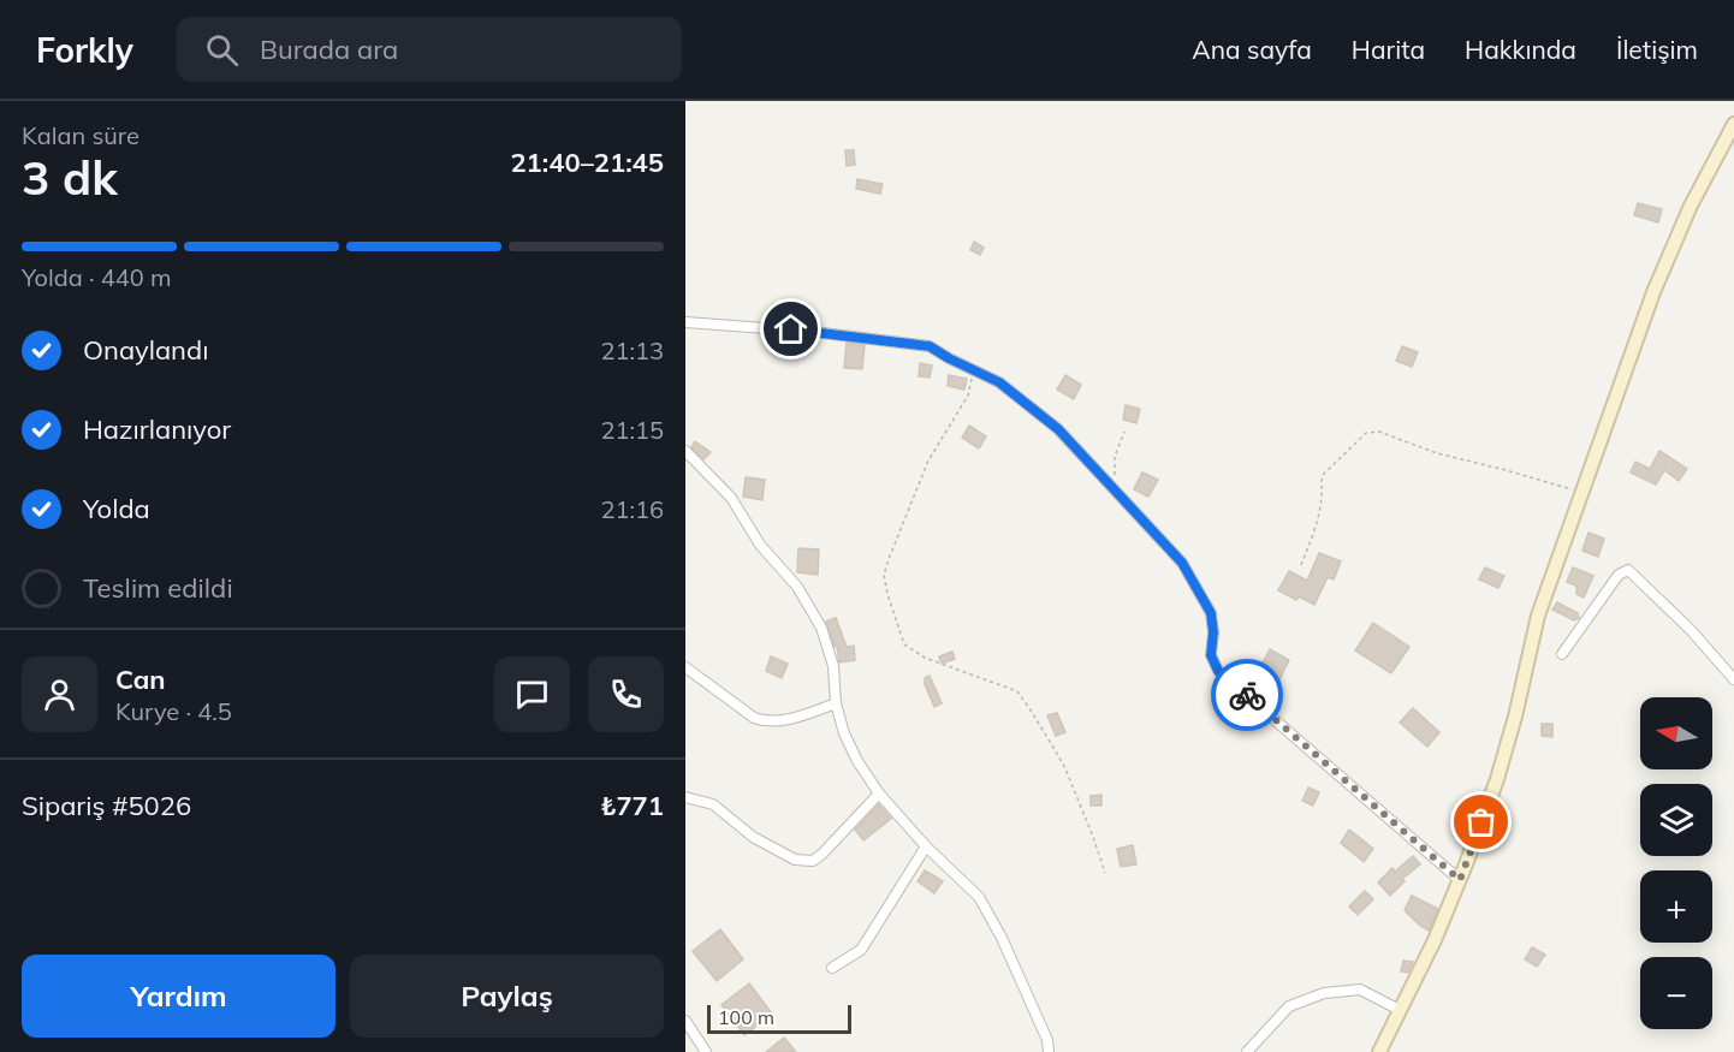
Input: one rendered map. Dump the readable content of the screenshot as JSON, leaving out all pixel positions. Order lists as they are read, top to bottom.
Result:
{
  "scale_bar": "100 m",
  "north": "left",
  "page": {
    "header": "Forkly",
    "search": "Burada ara",
    "nav": [
      "Ana sayfa",
      "Harita",
      "Hakkında",
      "İletişim"
    ],
    "heading": ["3 dk", "Kalan süre", "21:40–21:45"],
    "panel": [
      "Can",
      "Kurye · 4.5",
      "Sipariş #5026",
      "₺771"
    ],
    "bar": "Yolda · 440 m",
    "list": [
      ["Onaylandı", "21:13"],
      ["Hazırlanıyor", "21:15"],
      ["Yolda", "21:16"],
      "Teslim edildi"
    ],
    "map_buttons": ["+", "−"],
    "buttons": ["Yardım", "Paylaş"],
    "scale": "100 m"
  }
}
